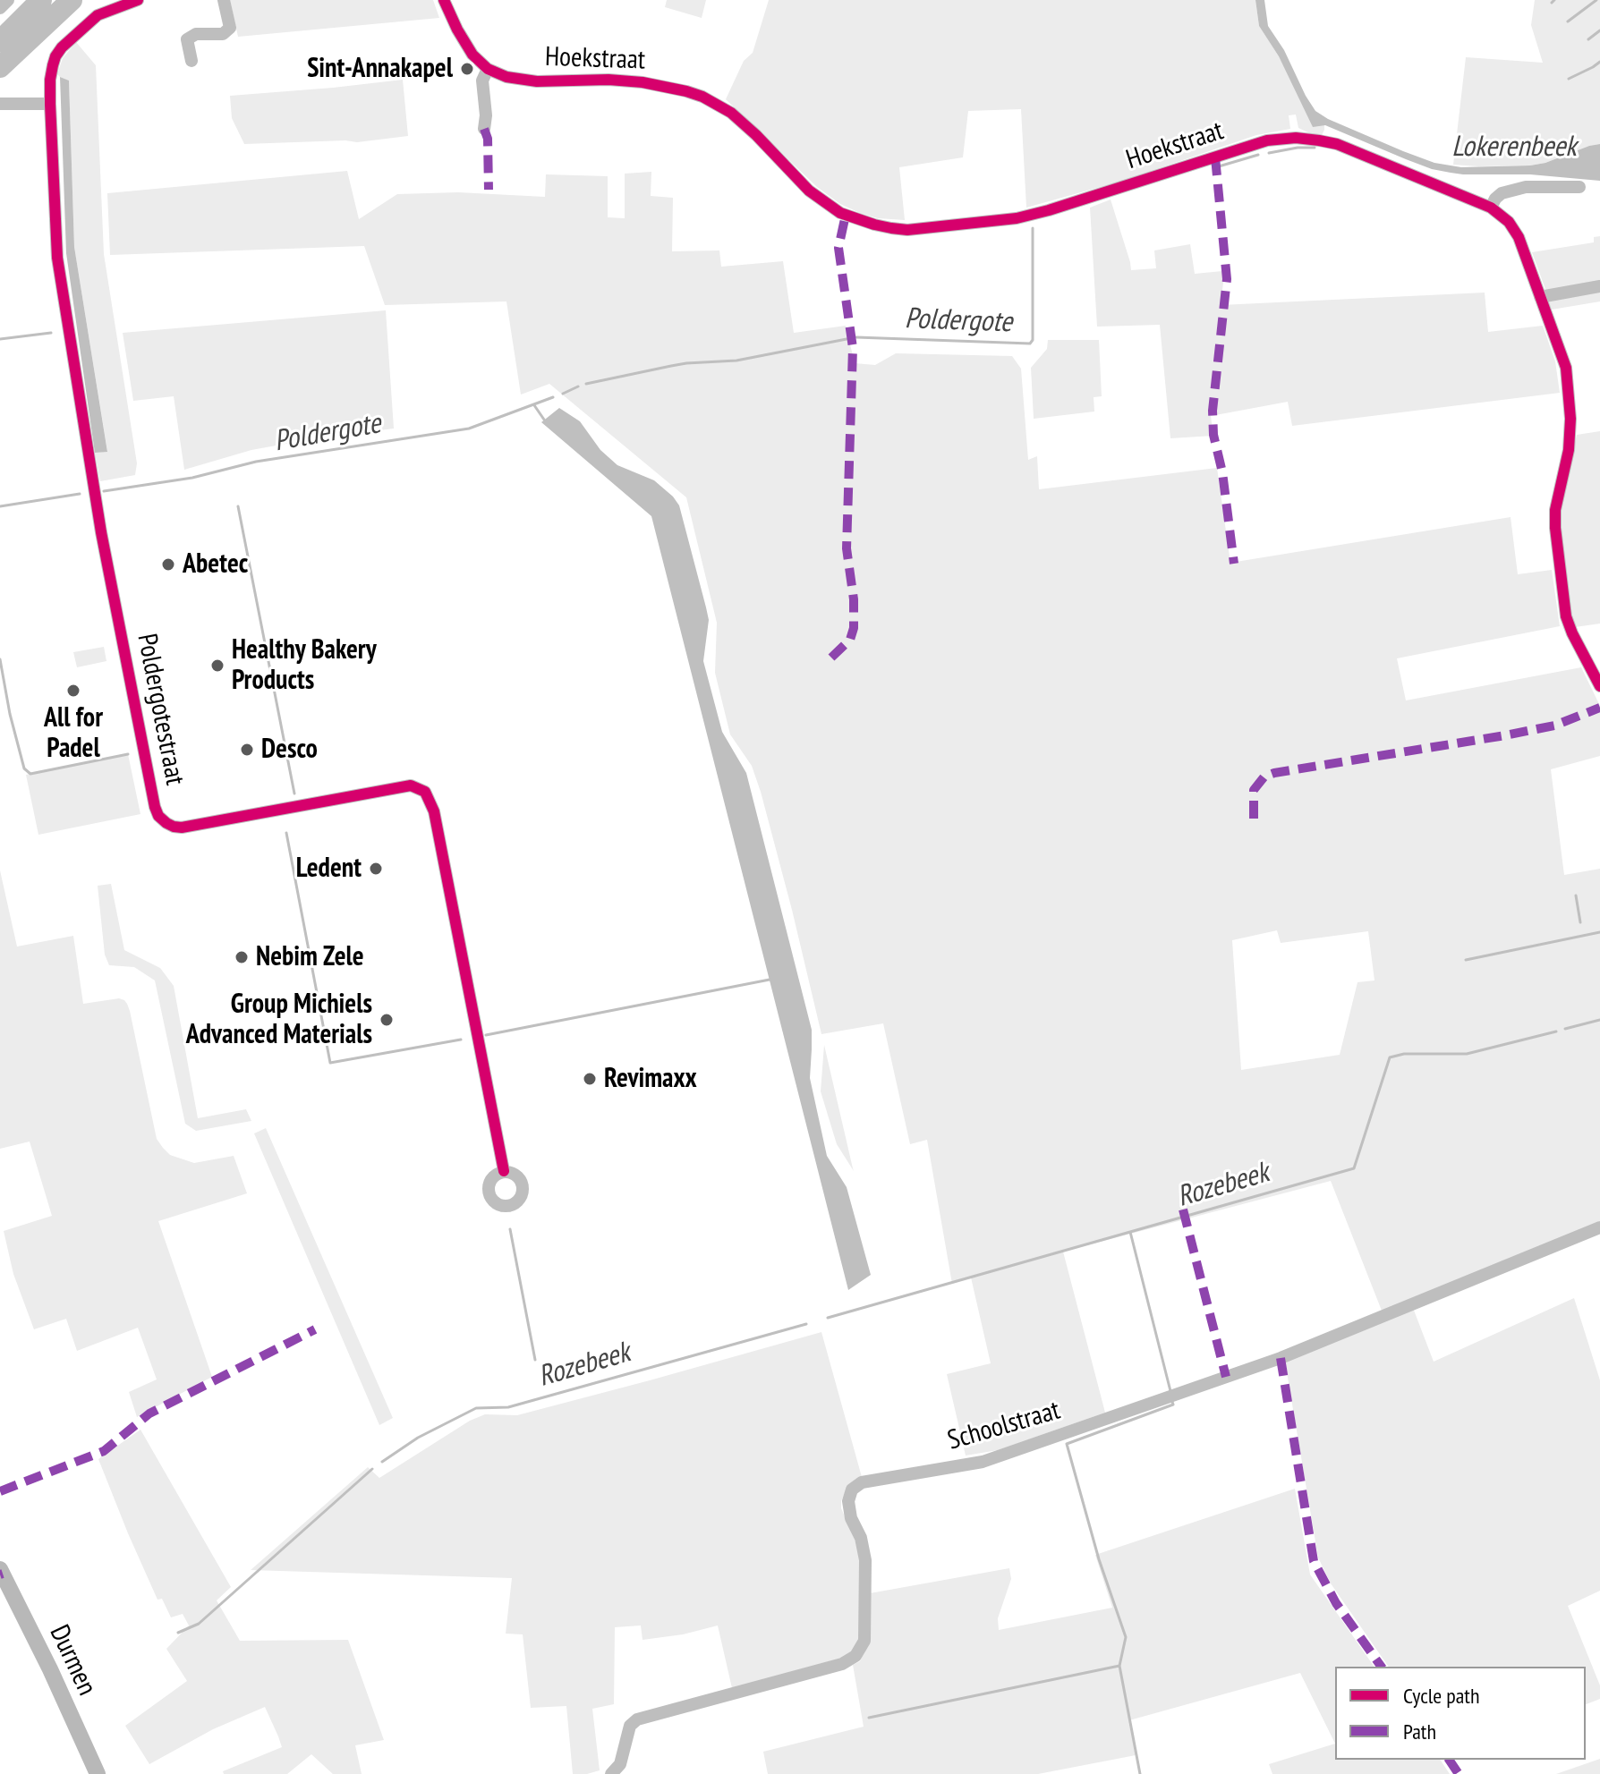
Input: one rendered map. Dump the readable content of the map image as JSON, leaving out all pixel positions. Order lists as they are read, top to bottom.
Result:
{
  "streets": {
    "street": [
      "Hoekstraat",
      "Poldergotestraat",
      "Schoolstraat",
      "Durmen"
    ]
  },
  "water": ["Lokerenbeek", "Poldergote", "Rozebeek"],
  "places": [
    "Sint-Annakapel",
    "Abetec",
    "Healthy Bakery Products",
    "All for Padel",
    "Desco",
    "Ledent",
    "Nebim Zele",
    "Group Michiels Advanced Materials",
    "Revimaxx"
  ],
  "legend": ["Cycle path", "Path"]
}
